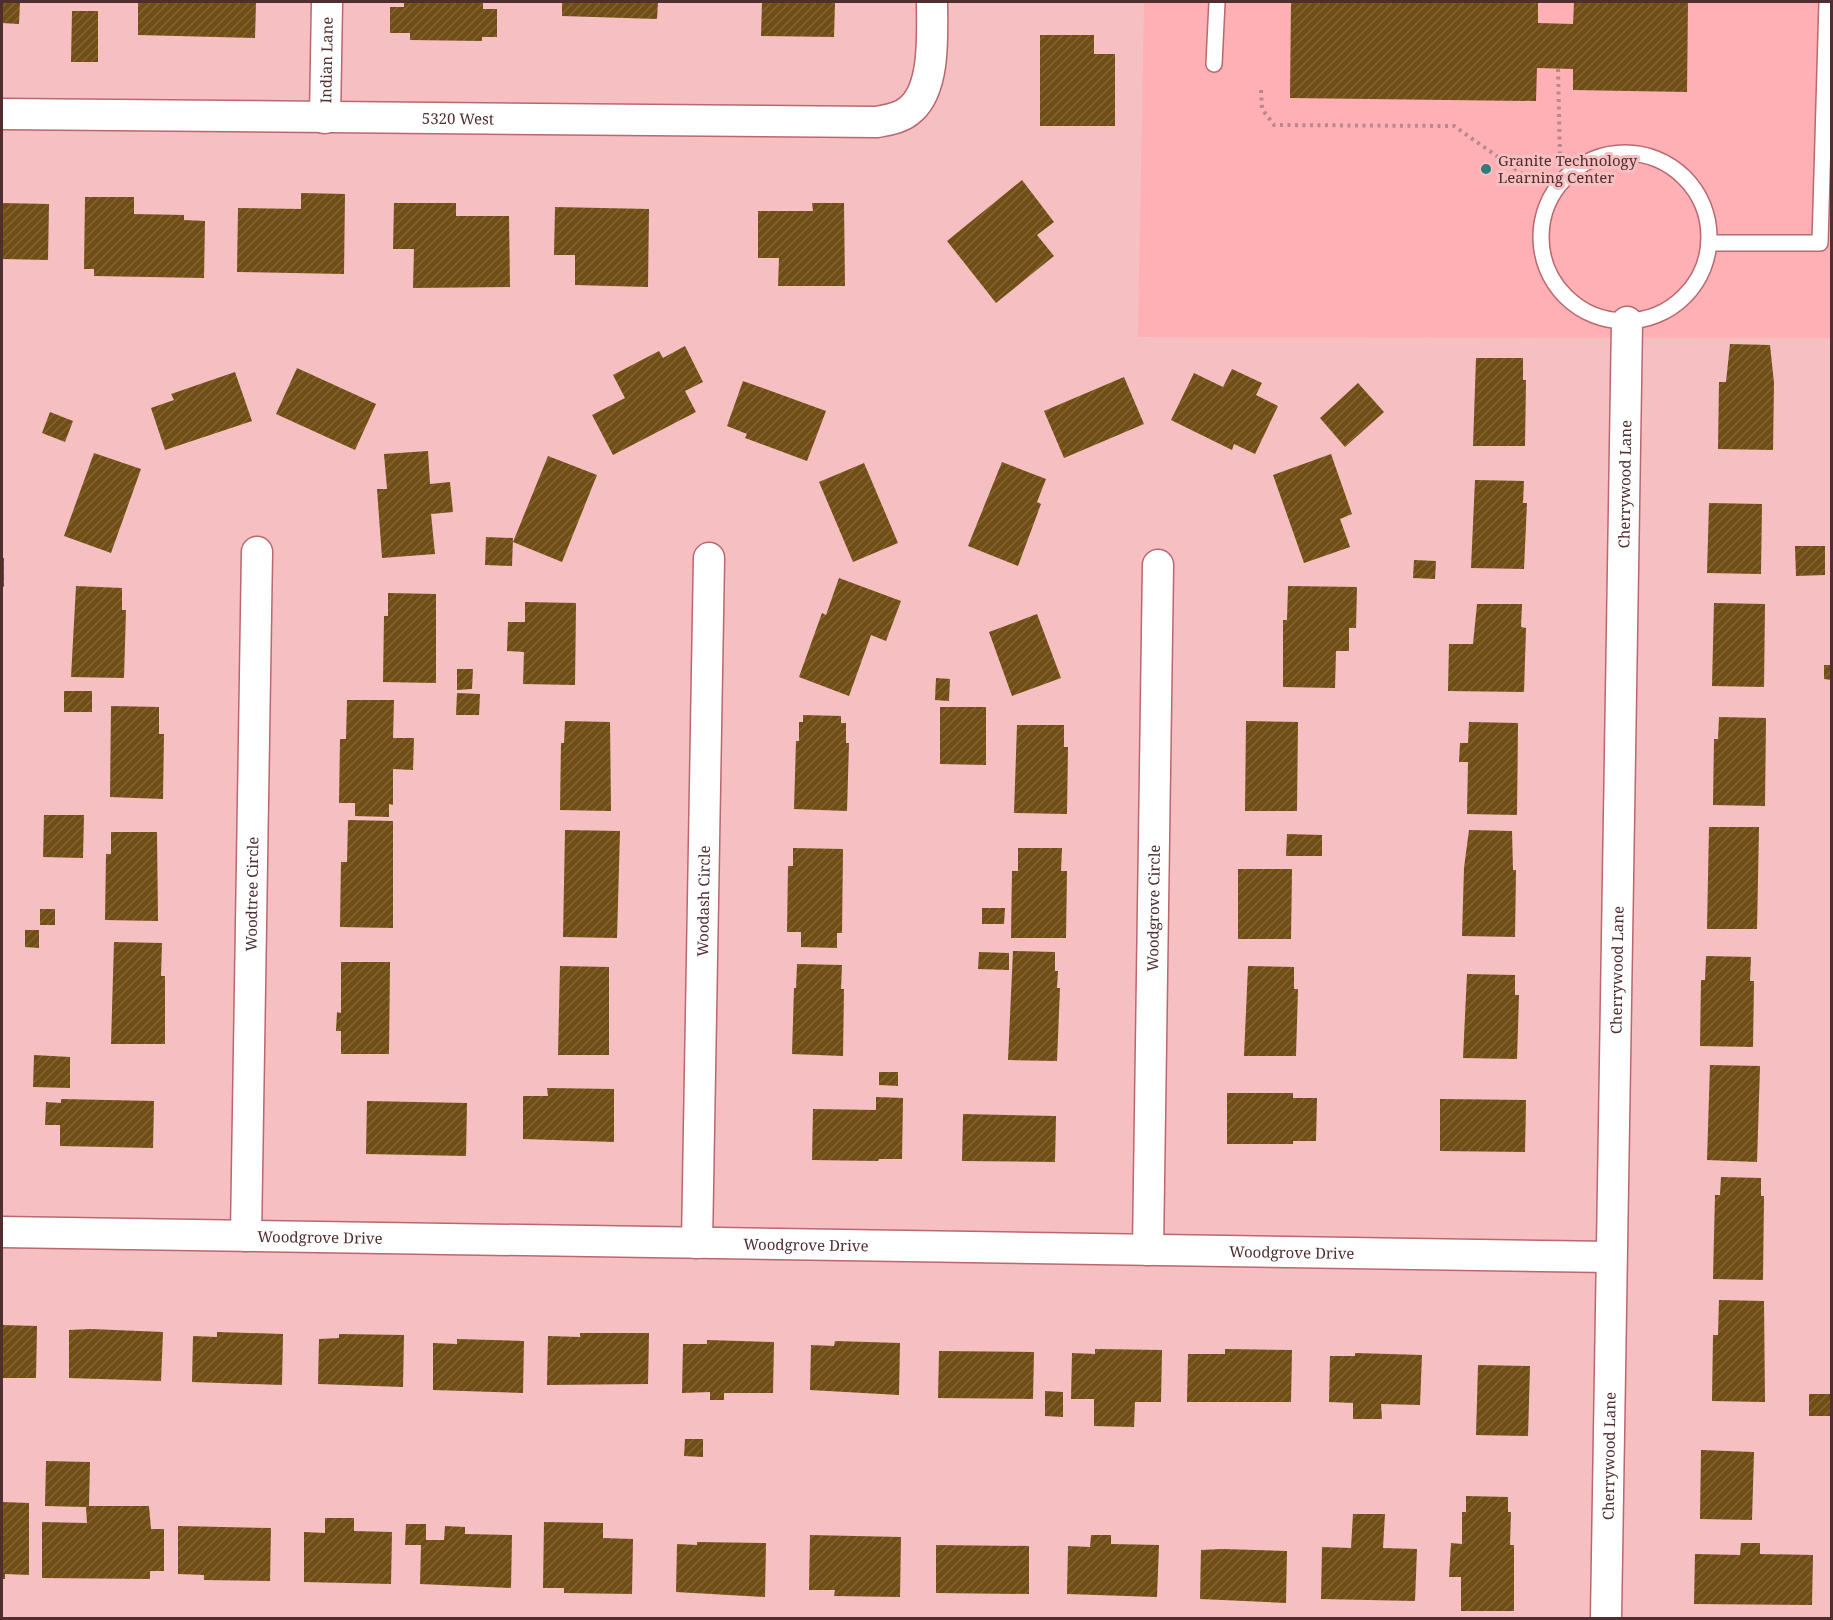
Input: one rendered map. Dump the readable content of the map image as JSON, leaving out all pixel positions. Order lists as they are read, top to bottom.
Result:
{
  "streets": {
    "street": [
      "Indian Lane",
      "5320 West",
      "Cherrywood Lane",
      "Woodtree Circle",
      "Woodash Circle",
      "Woodgrove Circle",
      "Woodgrove Drive"
    ]
  },
  "crossings": [
    ["Indian Lane", "5320 West"],
    ["Cherrywood Lane", "Woodgrove Drive"],
    ["Woodtree Circle", "Woodgrove Drive"],
    ["Woodash Circle", "Woodgrove Drive"],
    ["Woodgrove Circle", "Woodgrove Drive"]
  ],
  "places": ["Granite Technology Learning Center"]
}
